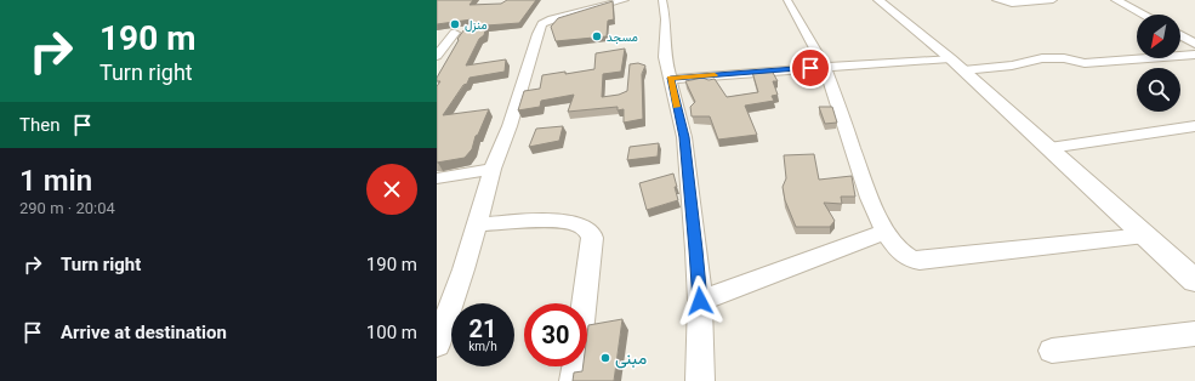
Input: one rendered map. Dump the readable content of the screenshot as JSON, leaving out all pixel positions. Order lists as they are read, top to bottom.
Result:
{
  "places": ["منزل", "مسجد", "مبنى"],
  "north": "bottom left",
  "page": {
    "turn": ["190 m", "Turn right"],
    "then": "Then",
    "heading": ["1 min", "290 m · 20:04"],
    "list": [
      {
        "name": "Turn right",
        "value": "190 m"
      },
      {
        "name": "Arrive at destination",
        "value": "100 m"
      }
    ],
    "speed": "21 km/h",
    "limit": "30"
  }
}
